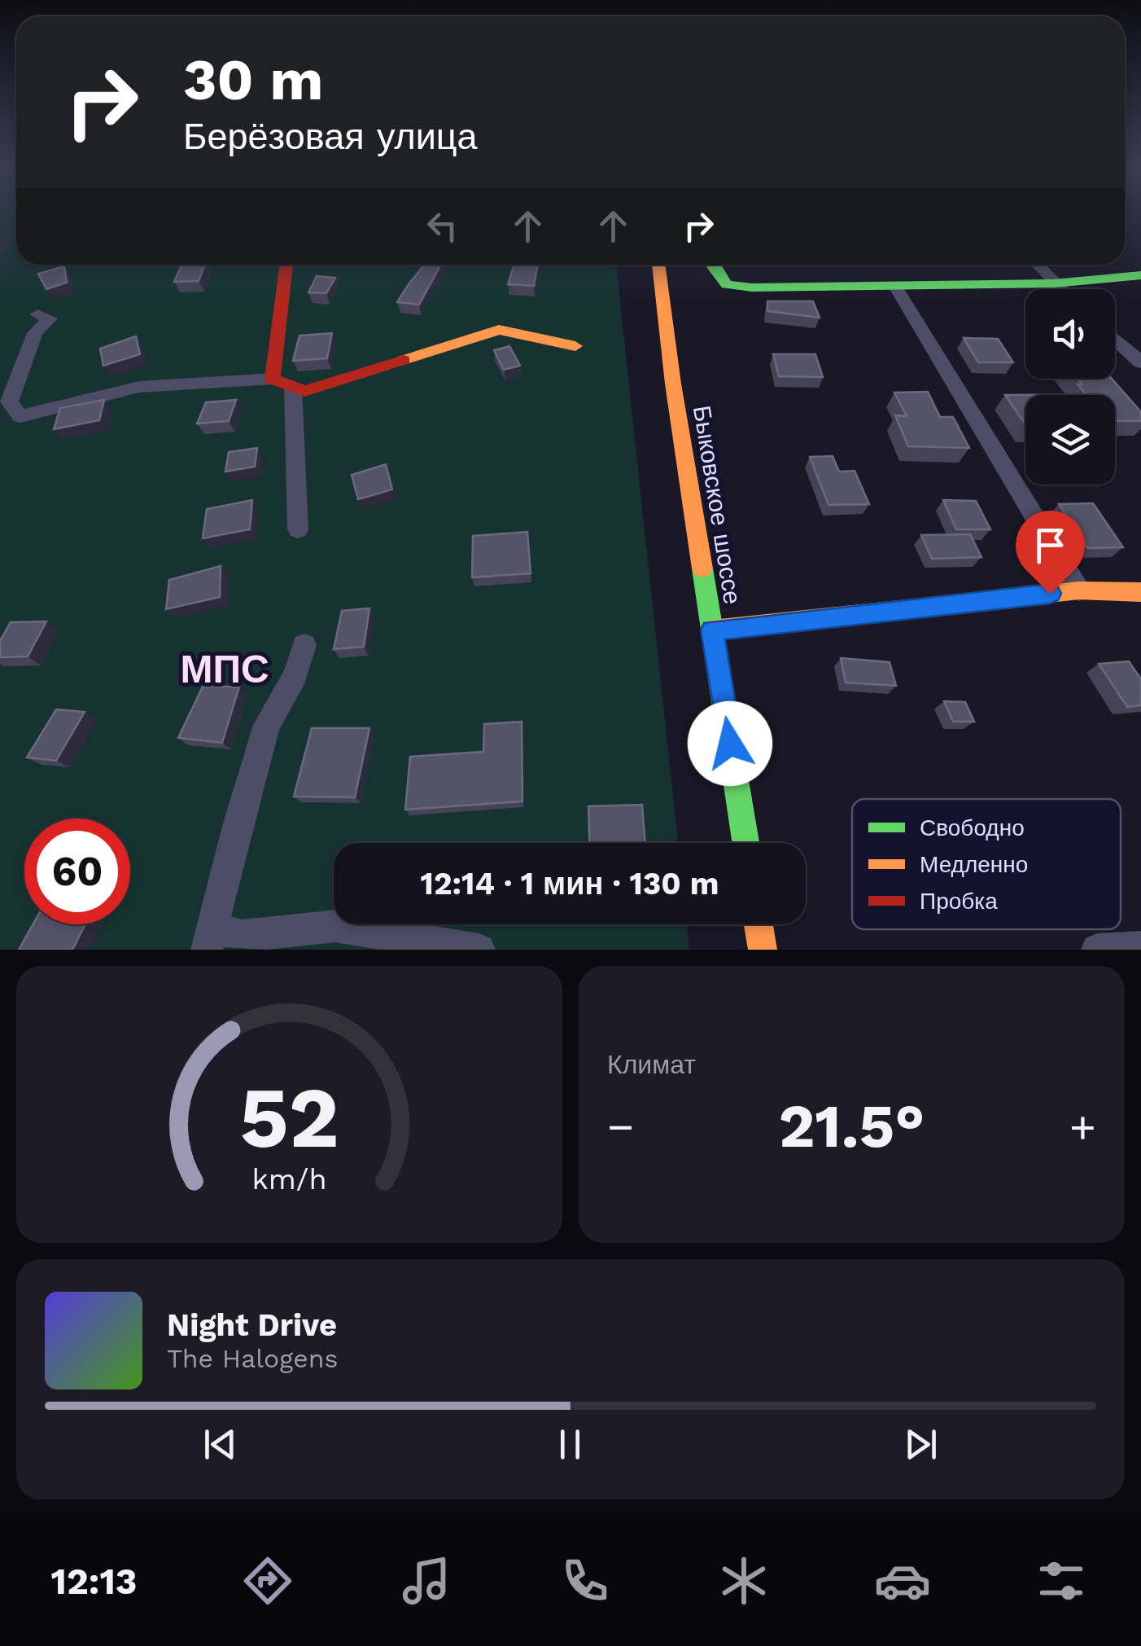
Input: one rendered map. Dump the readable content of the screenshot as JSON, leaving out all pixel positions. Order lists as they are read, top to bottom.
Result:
{
  "streets": {
    "street": ["Быковское шоссе"]
  },
  "districts": ["МПС"],
  "legend": ["Свободно", "Медленно", "Пробка"],
  "page": {
    "turn": ["30 m", "Берёзовая улица"],
    "limit": "60",
    "trip": "12:14 · 1 мин · 130 m",
    "tile": "Климат",
    "heat": ["−", "21.5°", "+"],
    "song": ["Night Drive", "The Halogens"],
    "tabs": "12:13",
    "gauge": ["52", "km/h"]
  }
}
